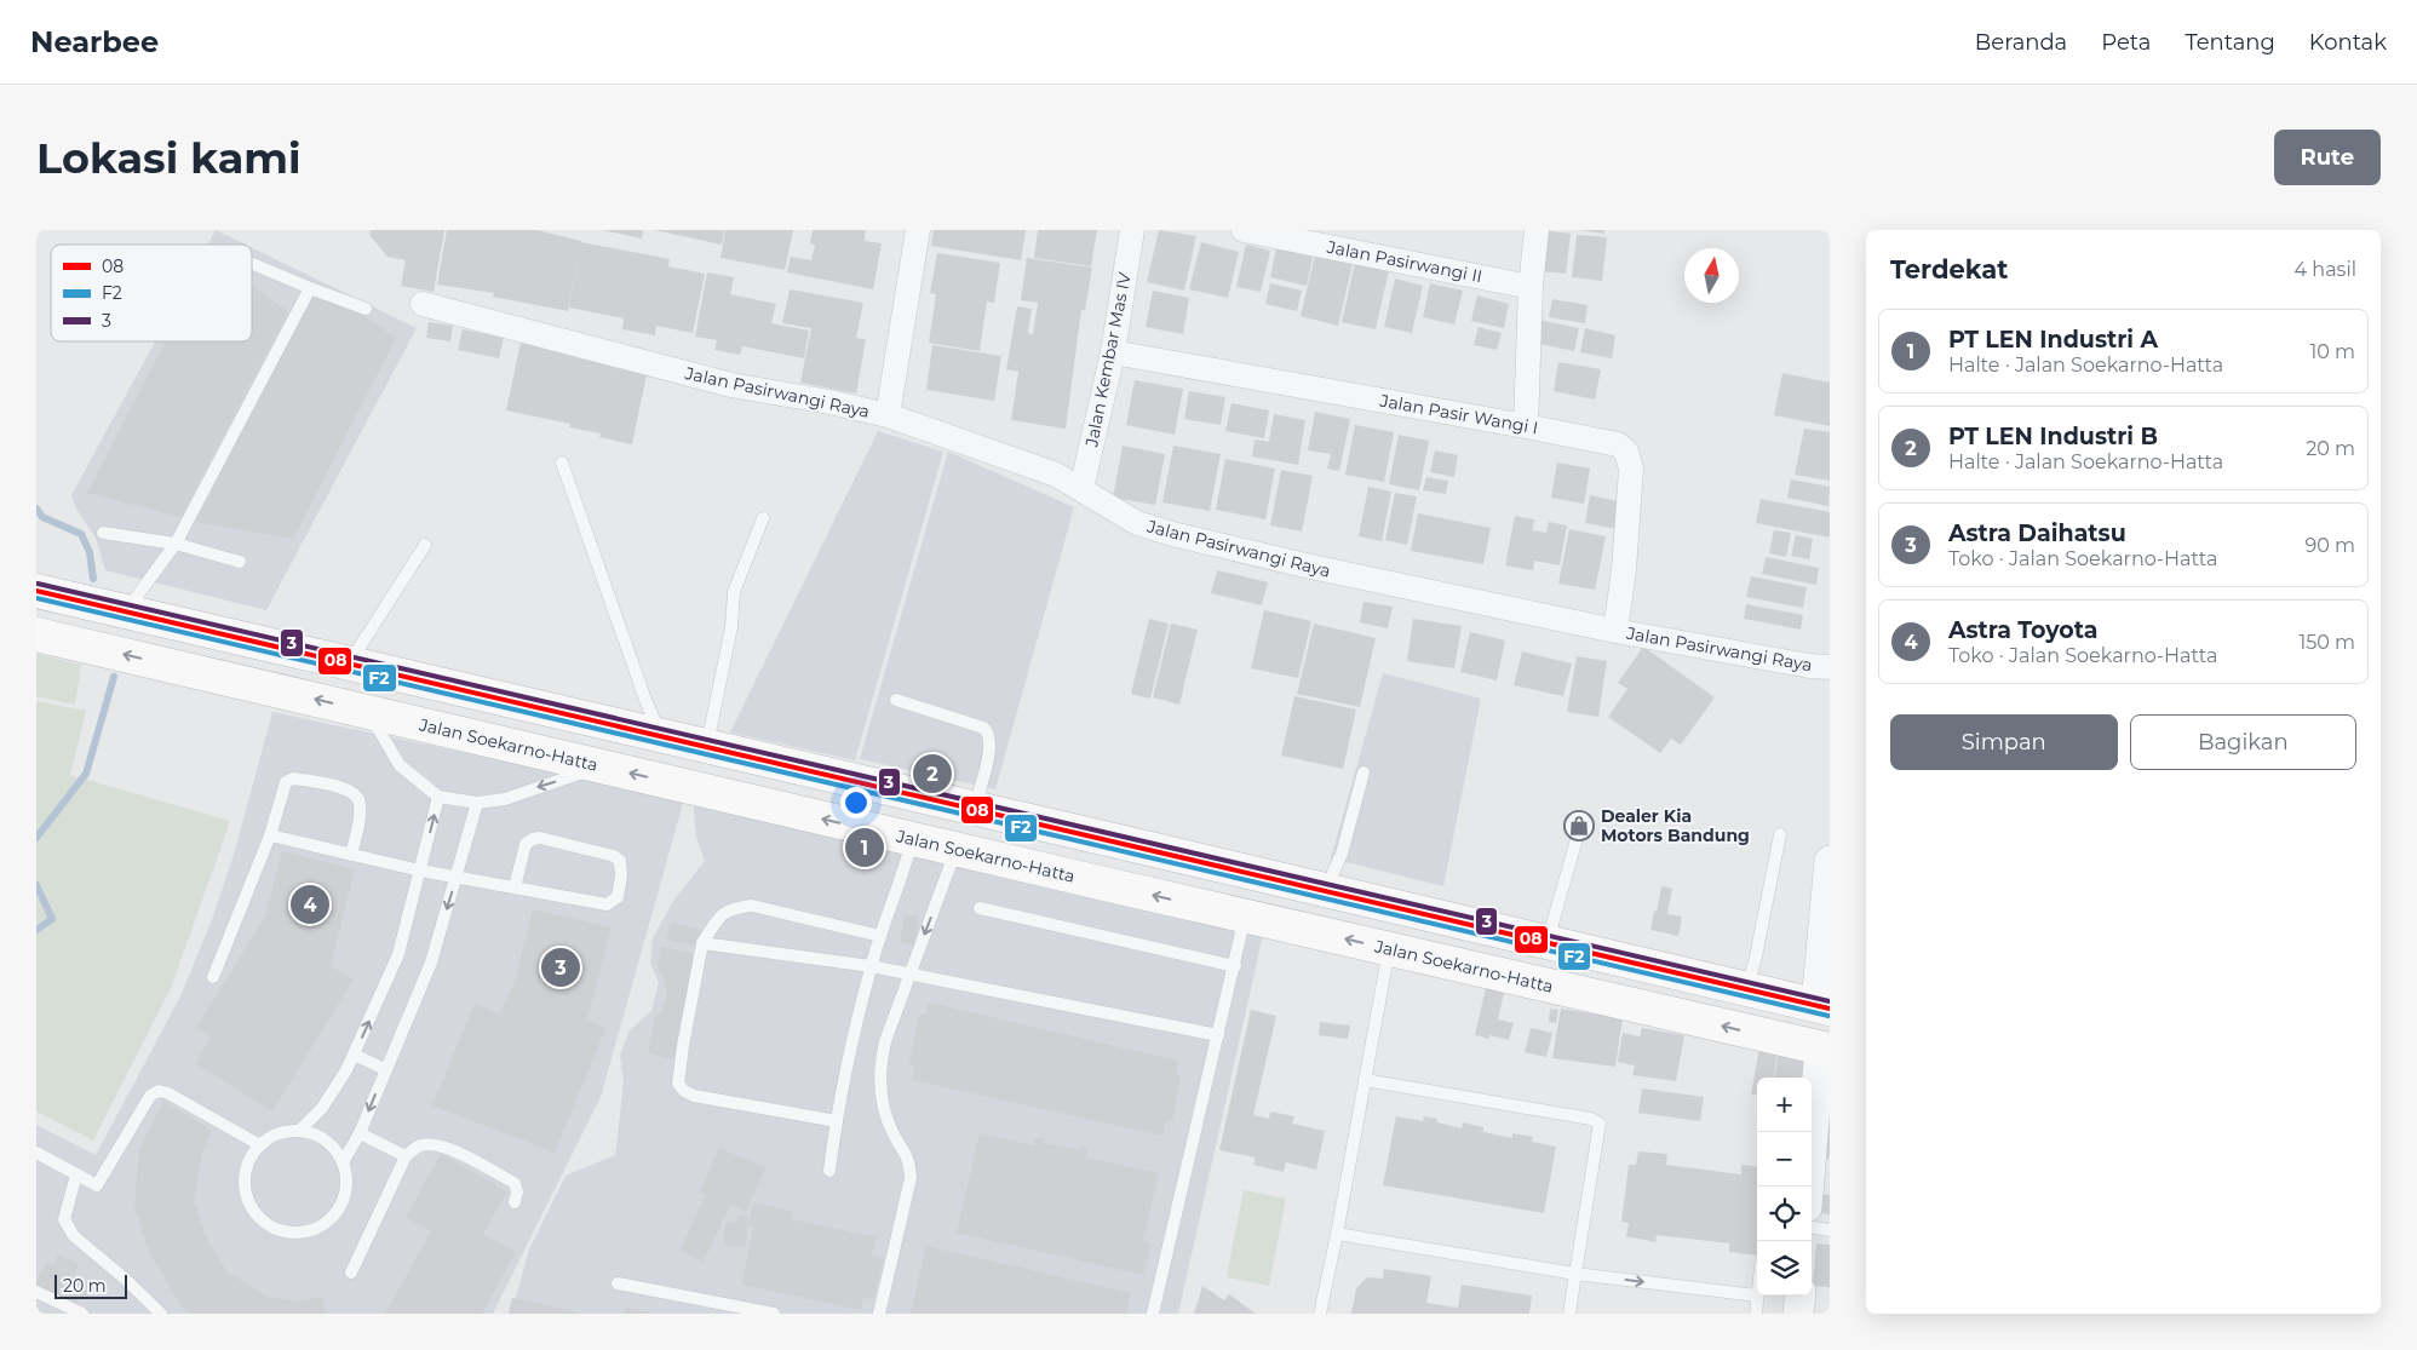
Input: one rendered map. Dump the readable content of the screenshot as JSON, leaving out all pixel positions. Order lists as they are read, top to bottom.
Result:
{
  "streets": {
    "highway": ["Jalan Soekarno-Hatta"],
    "street": [
      "Jalan Pasirwangi II",
      "Jalan Kembar Mas IV",
      "Jalan Pasirwangi Raya",
      "Jalan Pasir Wangi I"
    ]
  },
  "crossings": [
    ["Jalan Kembar Mas IV", "Jalan Pasirwangi Raya"],
    ["Jalan Kembar Mas IV", "Jalan Pasir Wangi I"],
    ["Jalan Pasirwangi Raya", "Jalan Pasir Wangi I"]
  ],
  "places": {
    "shop": ["Dealer Kia Motors Bandung"]
  },
  "lines": ["transit line 3", "transit line 08", "transit line F2"],
  "legend": ["08", "F2", "3"],
  "scale_bar": "20 m",
  "north": "top",
  "page": {
    "header": "Nearbee",
    "nav": [
      "Beranda",
      "Peta",
      "Tentang",
      "Kontak"
    ],
    "buttons": [
      "Rute",
      ["Simpan", "Bagikan"]
    ],
    "title": "Lokasi kami",
    "heading": ["Terdekat", "4 hasil"],
    "list": [
      {
        "mark": "1",
        "name": "PT LEN Industri A",
        "note": "Halte · Jalan Soekarno-Hatta",
        "value": "10 m"
      },
      {
        "mark": "2",
        "name": "PT LEN Industri B",
        "note": "Halte · Jalan Soekarno-Hatta",
        "value": "20 m"
      },
      {
        "mark": "3",
        "name": "Astra Daihatsu",
        "note": "Toko · Jalan Soekarno-Hatta",
        "value": "90 m"
      },
      {
        "mark": "4",
        "name": "Astra Toyota",
        "note": "Toko · Jalan Soekarno-Hatta",
        "value": "150 m"
      }
    ],
    "pins": [
      "2",
      "1",
      "4",
      "3"
    ],
    "map_buttons": ["+", "−"],
    "scale": "20 m"
  }
}
